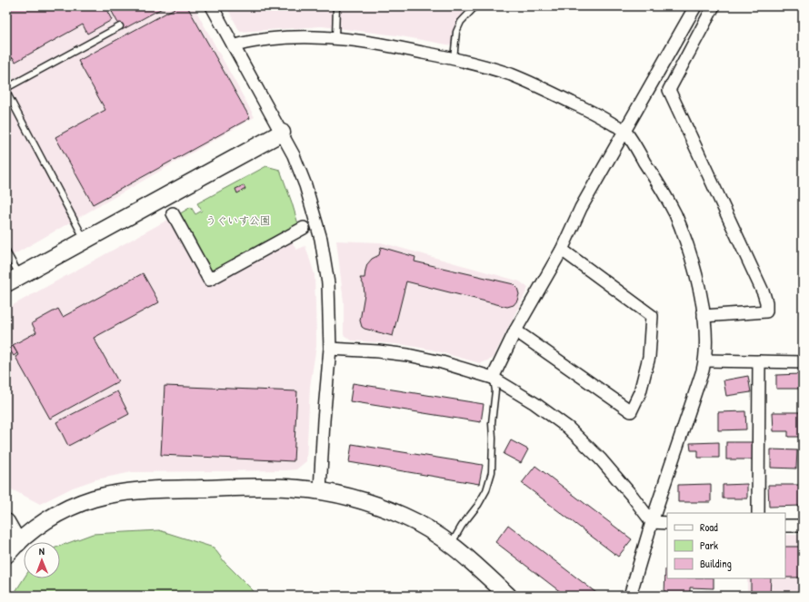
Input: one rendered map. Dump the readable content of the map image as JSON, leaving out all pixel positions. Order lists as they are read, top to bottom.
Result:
{
  "parks": ["うぐいす公園"],
  "legend": ["Road", "Park", "Building"],
  "north": "top"
}
